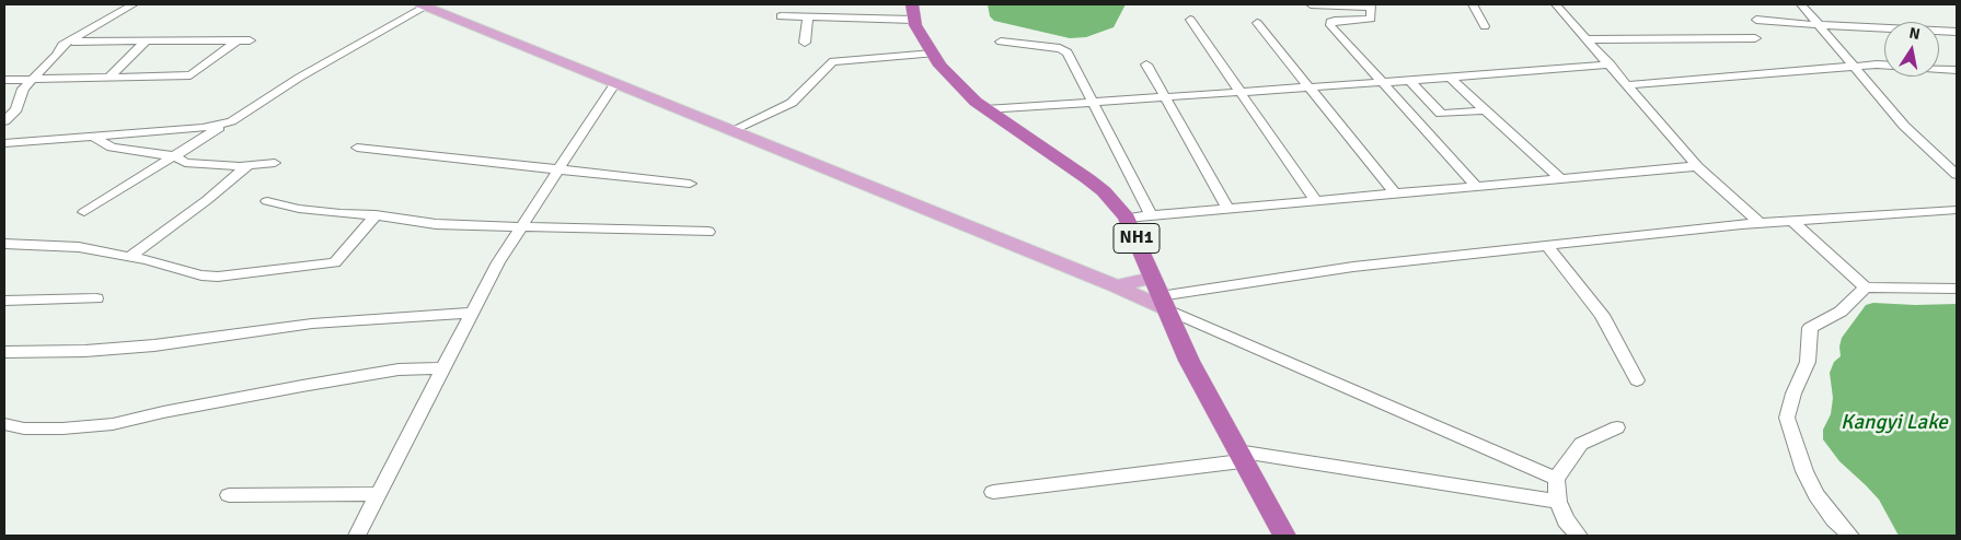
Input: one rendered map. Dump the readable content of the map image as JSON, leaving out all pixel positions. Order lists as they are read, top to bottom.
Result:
{
  "streets": {
    "highway": ["NH1"]
  },
  "water": ["Kangyi Lake"],
  "north": "top"
}
